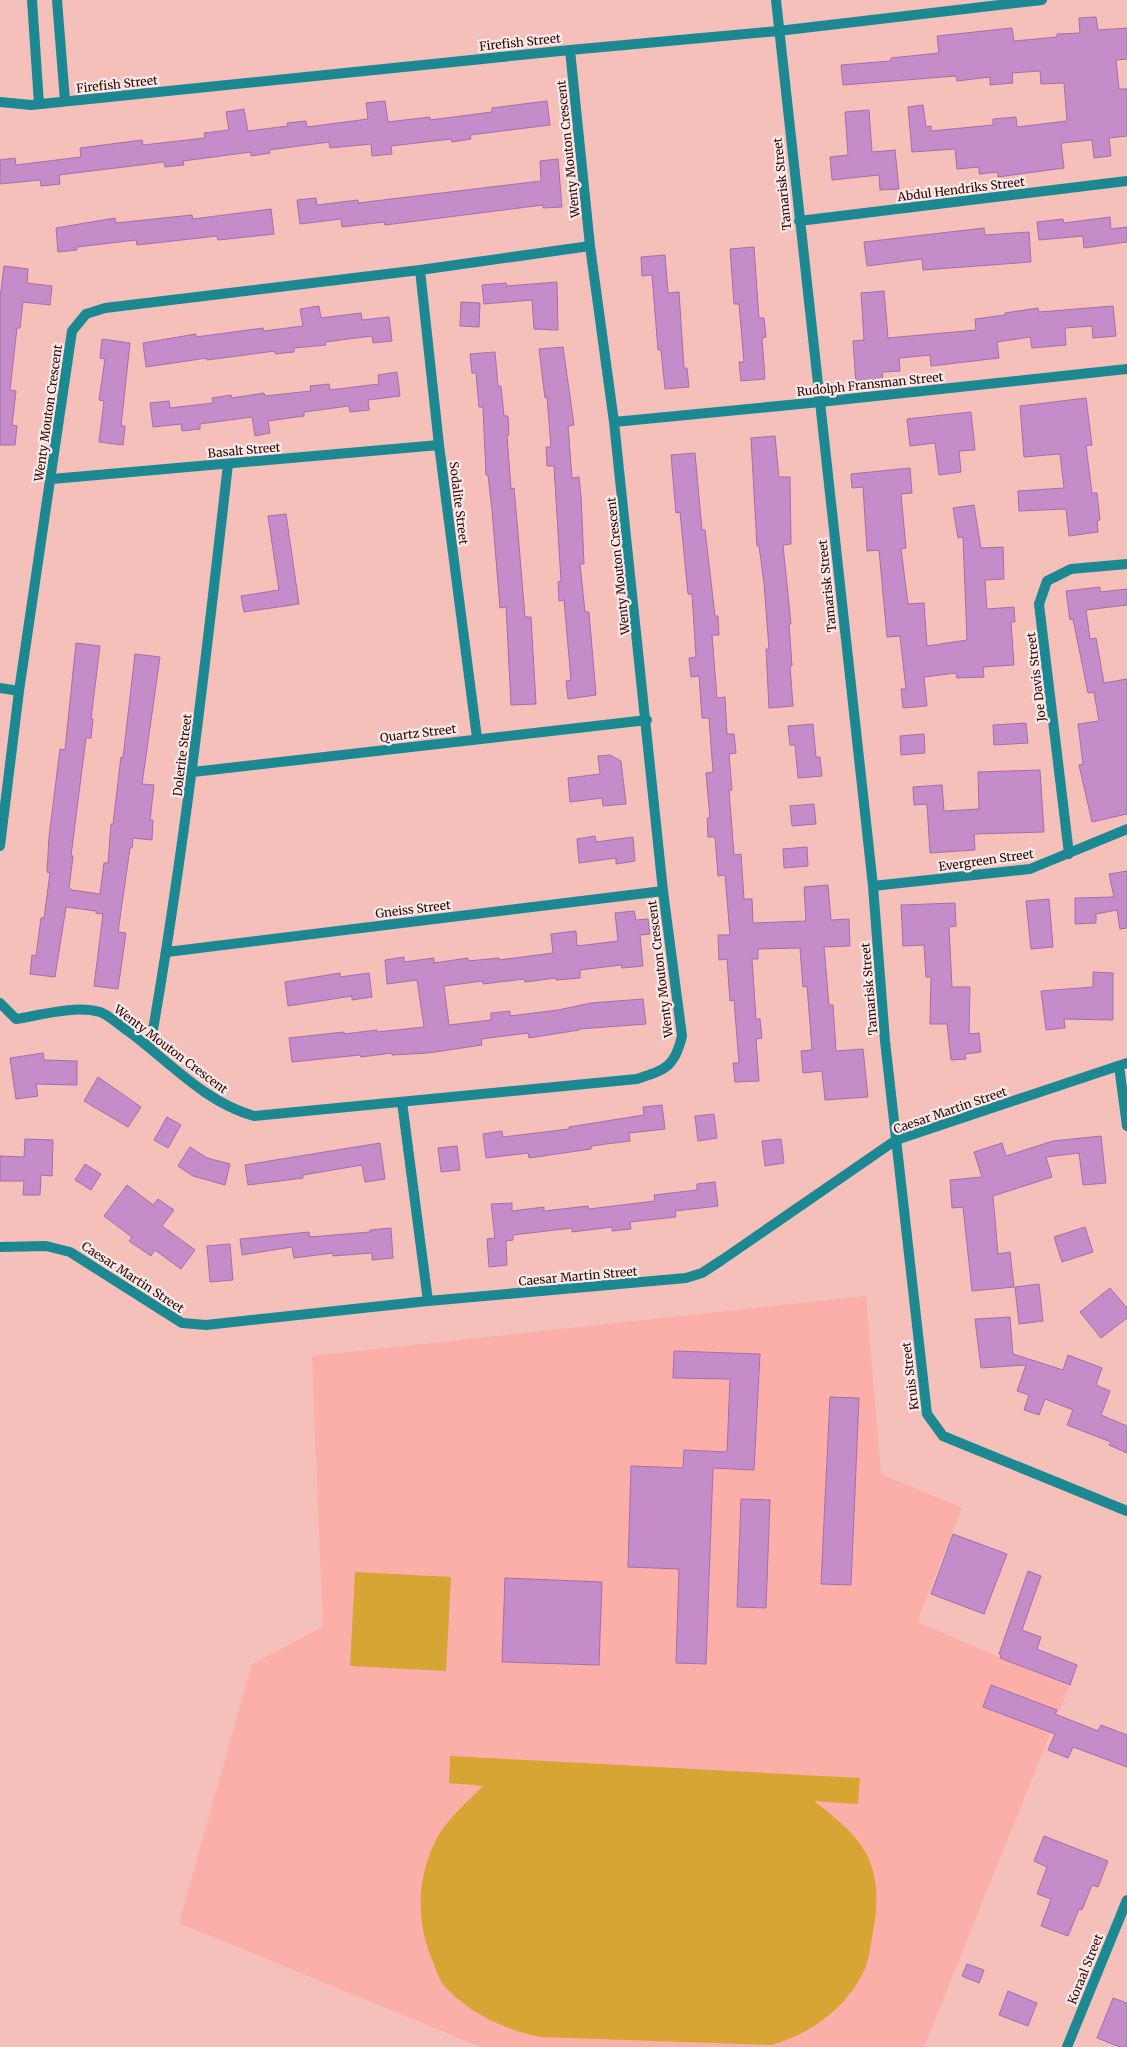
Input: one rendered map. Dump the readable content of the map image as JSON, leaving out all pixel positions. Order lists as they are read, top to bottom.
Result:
{
  "streets": {
    "street": [
      "Firefish Street",
      "Wenty Mouton Crescent",
      "Tamarisk Street",
      "Abdul Hendriks Street",
      "Rudolph Fransman Street",
      "Basalt Street",
      "Sodalite Street",
      "Joe Davis Street",
      "Quartz Street",
      "Dolerite Street",
      "Evergreen Street",
      "Gneiss Street",
      "Caesar Martin Street",
      "Kruis Street",
      "Koraal Street"
    ]
  },
  "crossings": [
    ["Firefish Street", "Wenty Mouton Crescent"],
    ["Firefish Street", "Tamarisk Street"],
    ["Wenty Mouton Crescent", "Rudolph Fransman Street"],
    ["Wenty Mouton Crescent", "Basalt Street"],
    ["Wenty Mouton Crescent", "Sodalite Street"],
    ["Wenty Mouton Crescent", "Quartz Street"],
    ["Wenty Mouton Crescent", "Dolerite Street"],
    ["Wenty Mouton Crescent", "Gneiss Street"],
    ["Tamarisk Street", "Abdul Hendriks Street"],
    ["Tamarisk Street", "Rudolph Fransman Street"],
    ["Tamarisk Street", "Evergreen Street"],
    ["Tamarisk Street", "Caesar Martin Street"],
    ["Tamarisk Street", "Kruis Street"],
    ["Basalt Street", "Sodalite Street"],
    ["Basalt Street", "Dolerite Street"],
    ["Sodalite Street", "Quartz Street"],
    ["Joe Davis Street", "Evergreen Street"],
    ["Quartz Street", "Dolerite Street"],
    ["Dolerite Street", "Gneiss Street"],
    ["Caesar Martin Street", "Kruis Street"]
  ]
}
